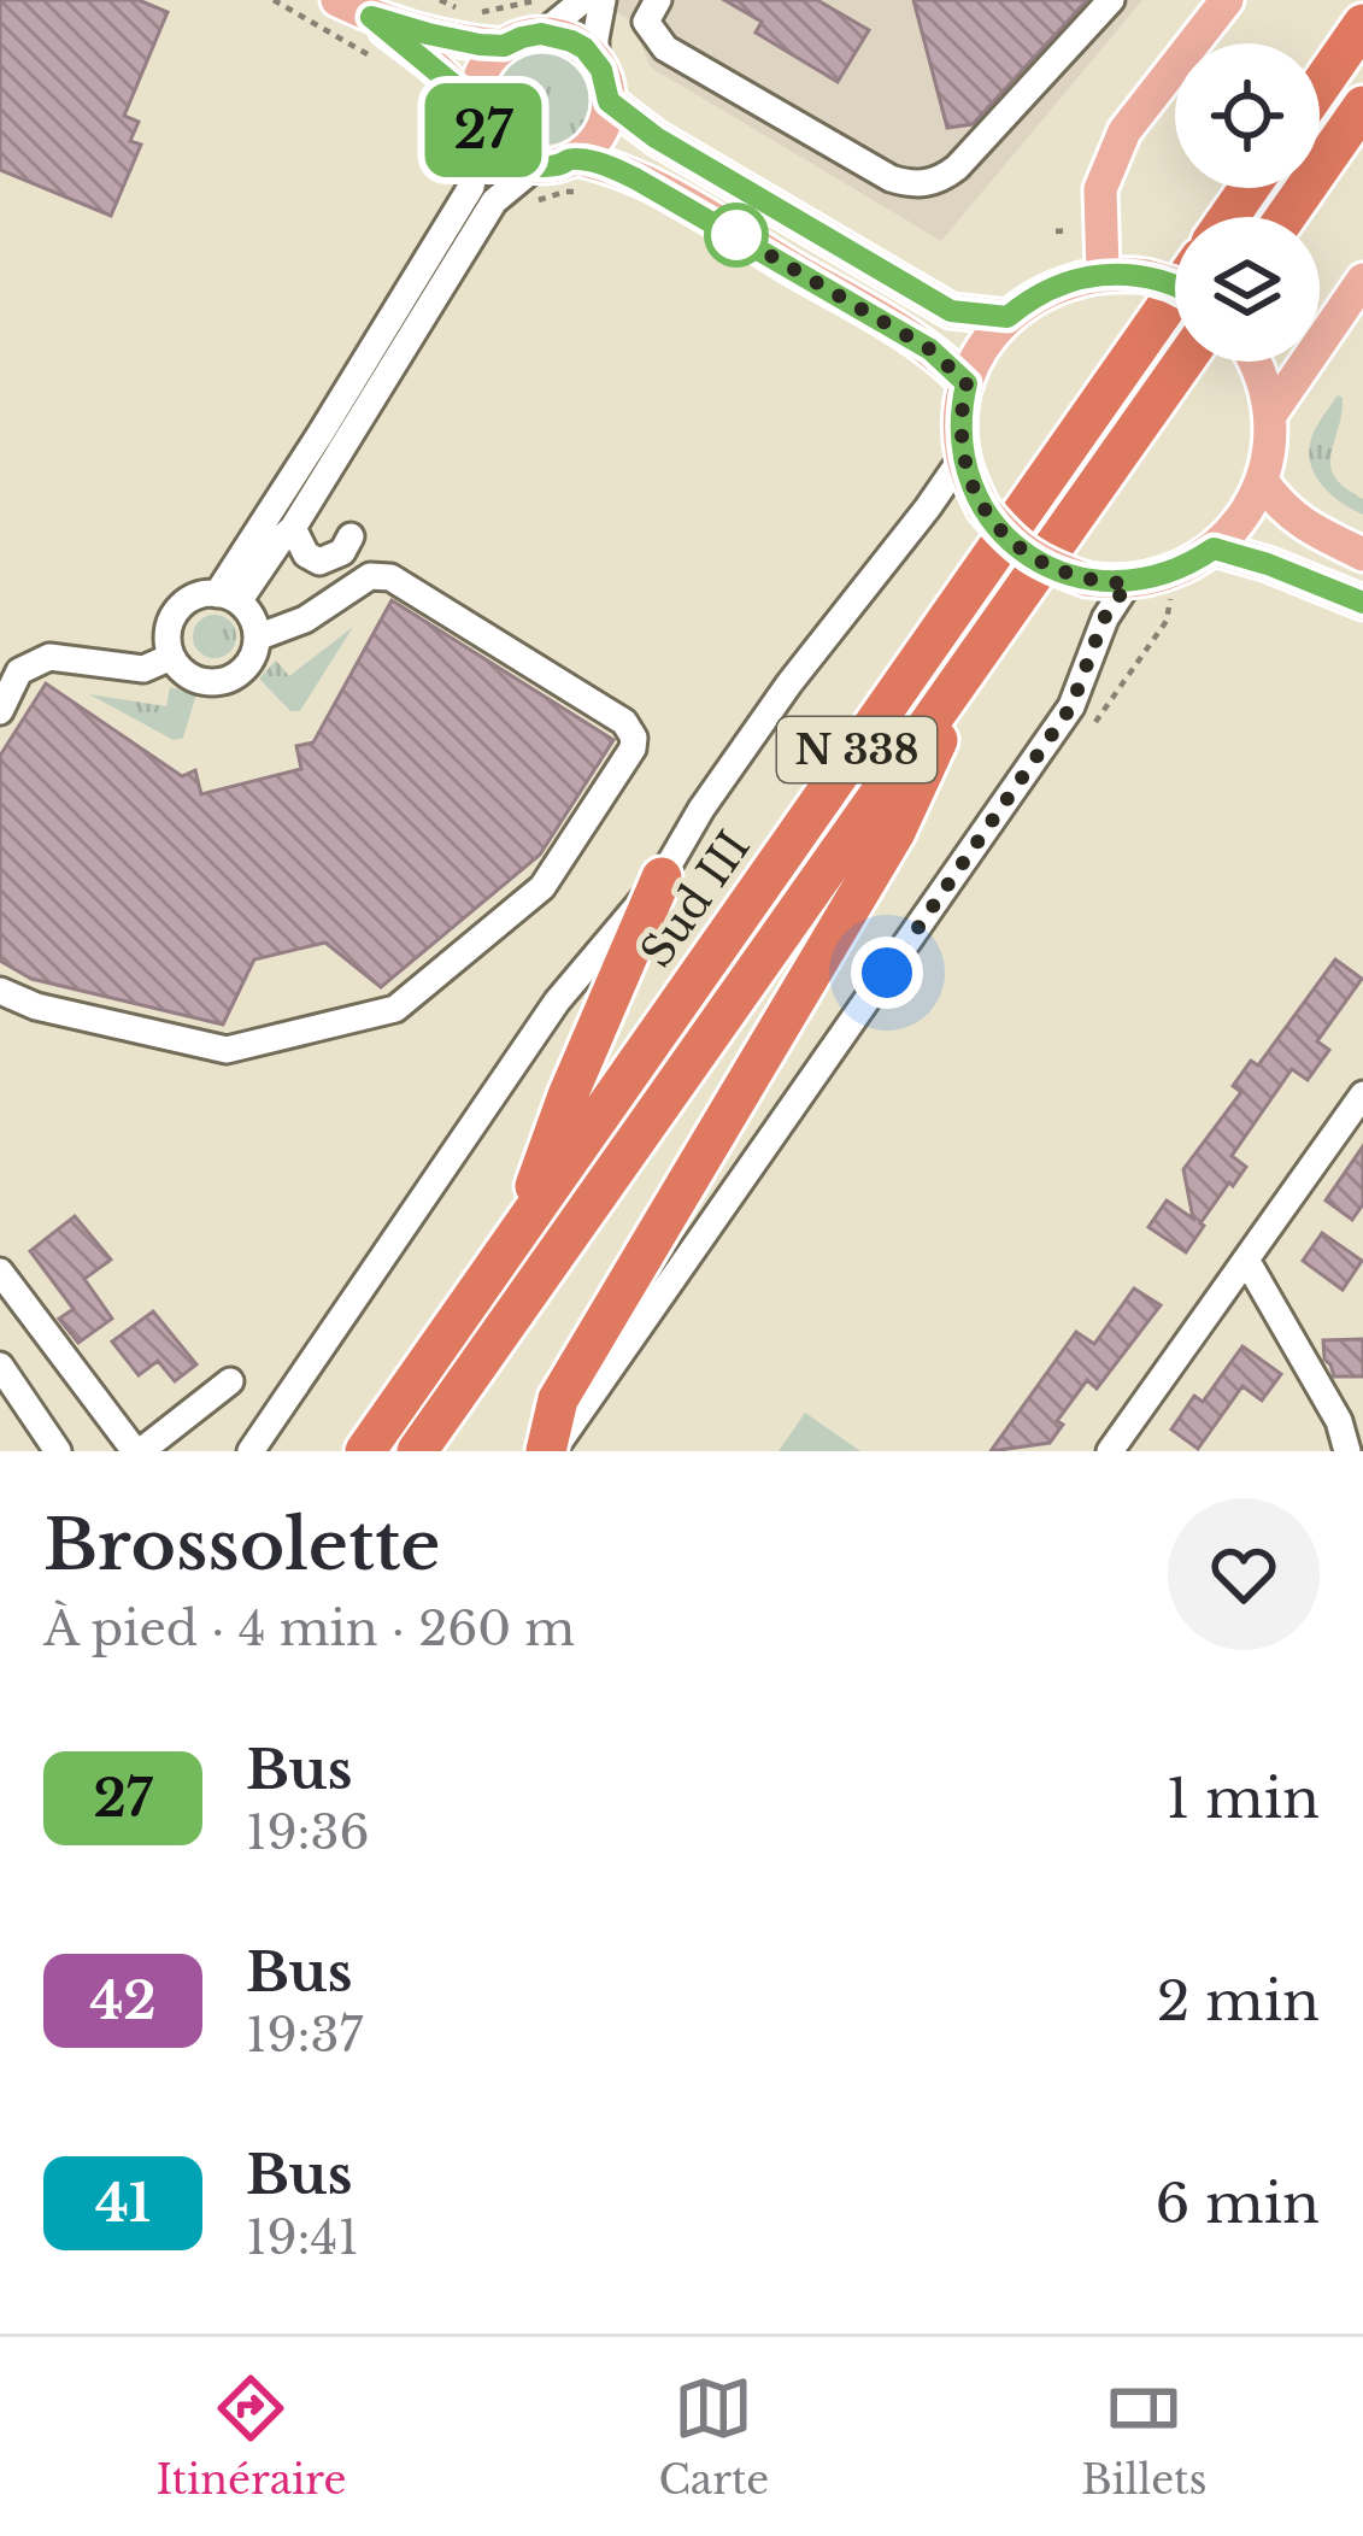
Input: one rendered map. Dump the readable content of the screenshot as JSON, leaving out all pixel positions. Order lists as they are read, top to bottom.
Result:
{
  "streets": {
    "highway": ["N 338", "Sud III"]
  },
  "lines": ["bus line 27"],
  "page": {
    "on_map": "27",
    "heading": ["Brossolette", "À pied · 4 min · 260 m"],
    "list": [
      {
        "mark": "27",
        "name": "Bus",
        "note": "19:36",
        "value": "1 min"
      },
      {
        "mark": "42",
        "name": "Bus",
        "note": "19:37",
        "value": "2 min"
      },
      {
        "mark": "41",
        "name": "Bus",
        "note": "19:41",
        "value": "6 min"
      }
    ],
    "tabs": ["Itinéraire", "Carte", "Billets"]
  }
}
